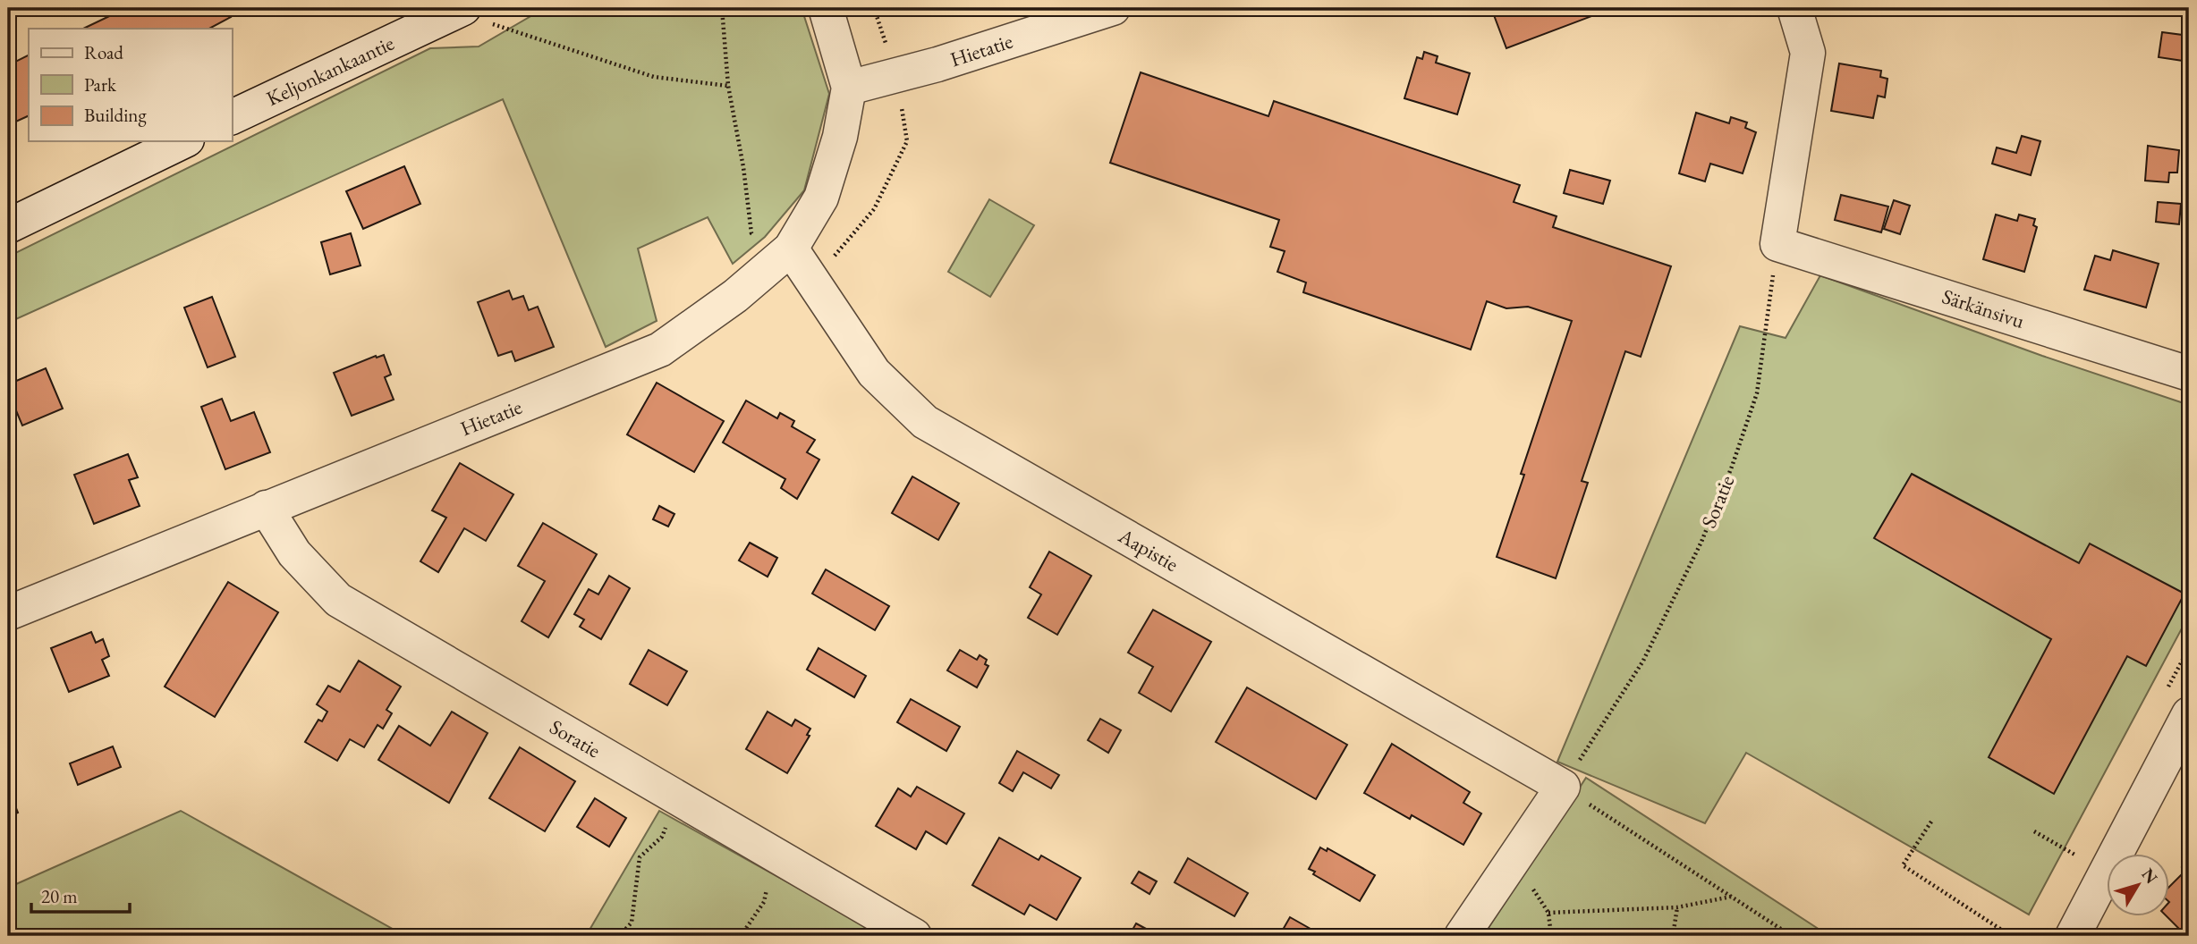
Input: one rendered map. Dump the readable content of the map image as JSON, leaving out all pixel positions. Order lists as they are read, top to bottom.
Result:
{
  "streets": {
    "street": [
      "Hietatie",
      "Keljonkankaantie",
      "Särkänsivu",
      "Soratie",
      "Aapistie"
    ]
  },
  "crossings": [
    ["Hietatie", "Soratie"],
    ["Hietatie", "Aapistie"],
    ["Särkänsivu", "Soratie"],
    ["Soratie", "Aapistie"]
  ],
  "legend": ["Road", "Park", "Building"],
  "scale_bar": "20 m",
  "north": "top right"
}
